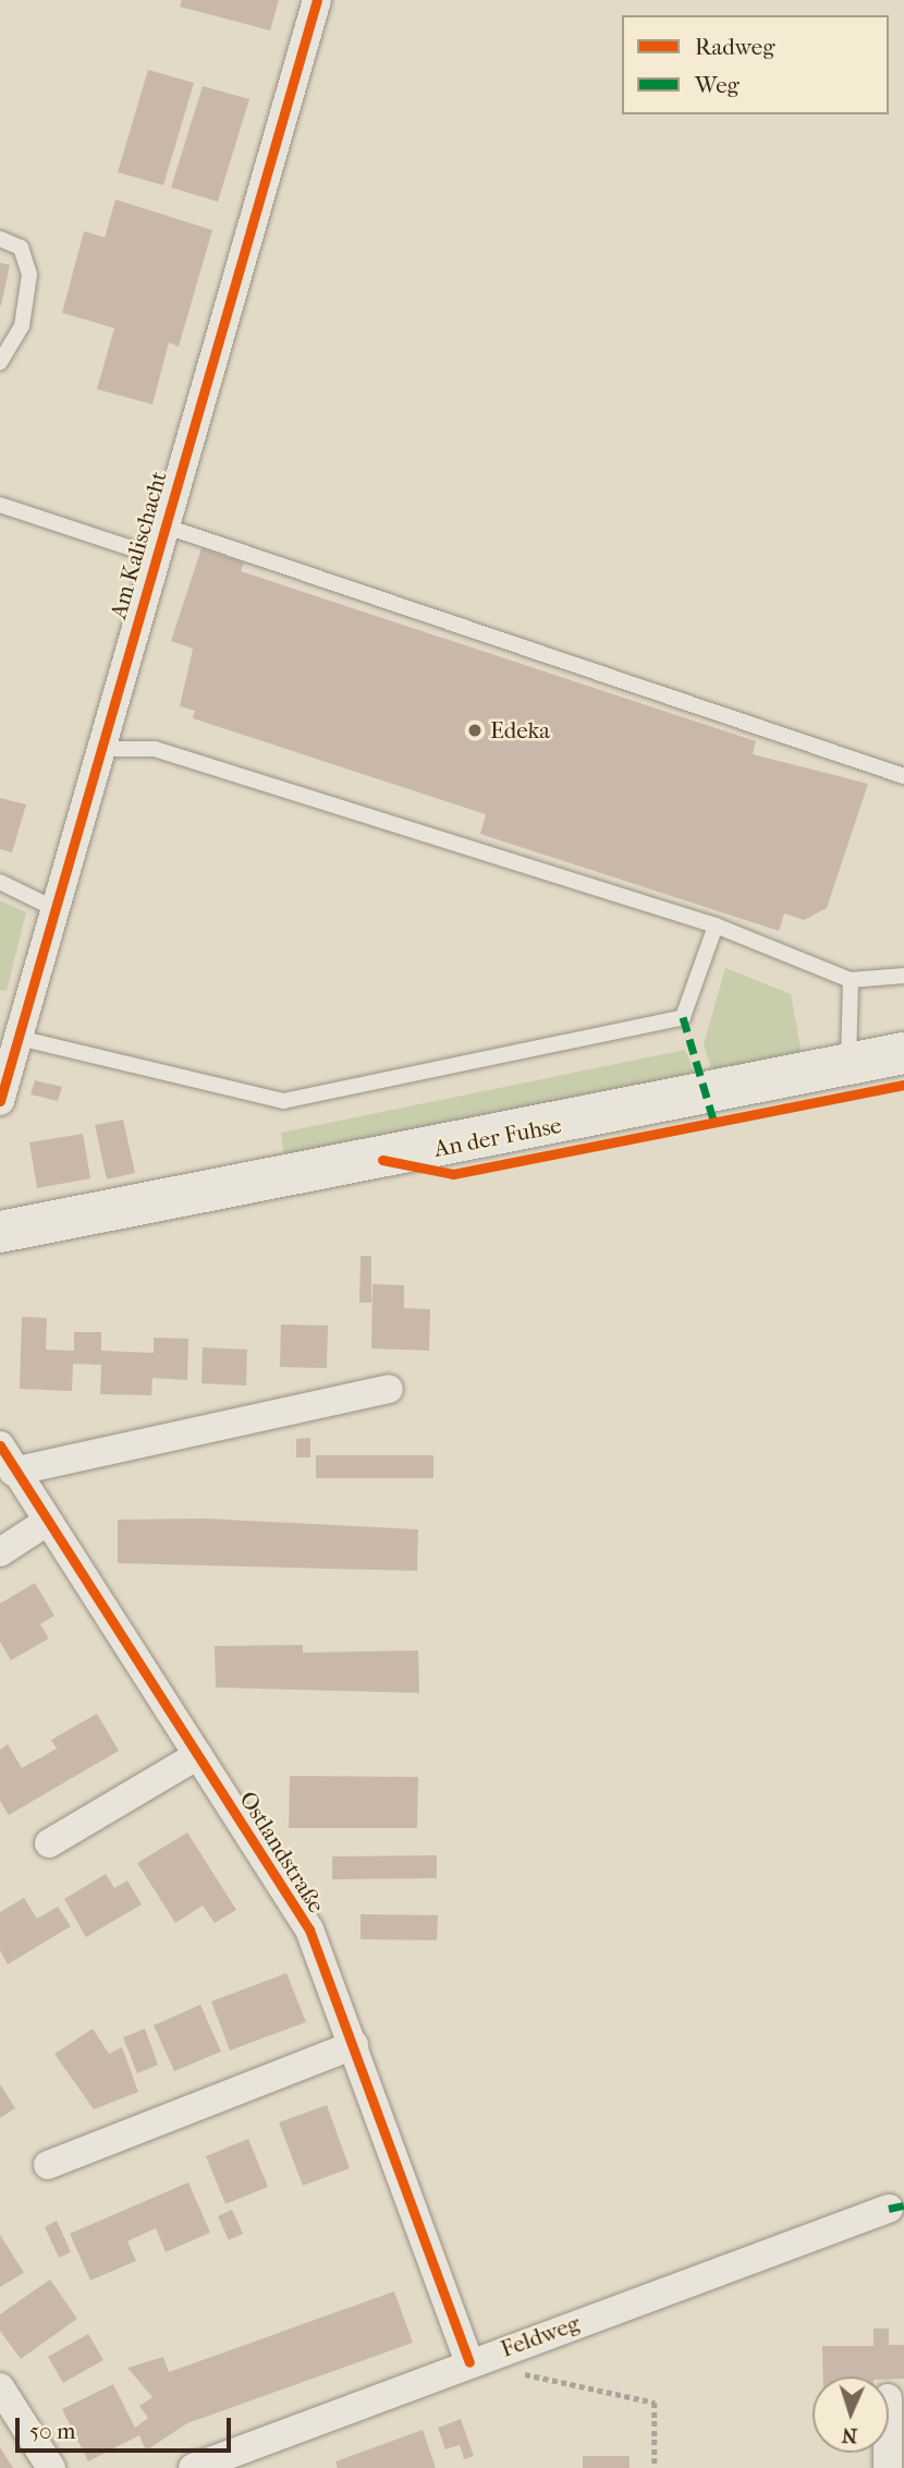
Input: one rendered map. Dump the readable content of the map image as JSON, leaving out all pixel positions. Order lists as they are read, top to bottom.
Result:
{
  "streets": {
    "street": [
      "Am Kalischacht",
      "An der Fuhse",
      "Ostlandstraße",
      "Feldweg"
    ]
  },
  "crossings": [
    ["Ostlandstraße", "Feldweg"]
  ],
  "places": ["Edeka"],
  "legend": ["Radweg", "Weg"],
  "scale_bar": "50 m",
  "north": "bottom"
}
